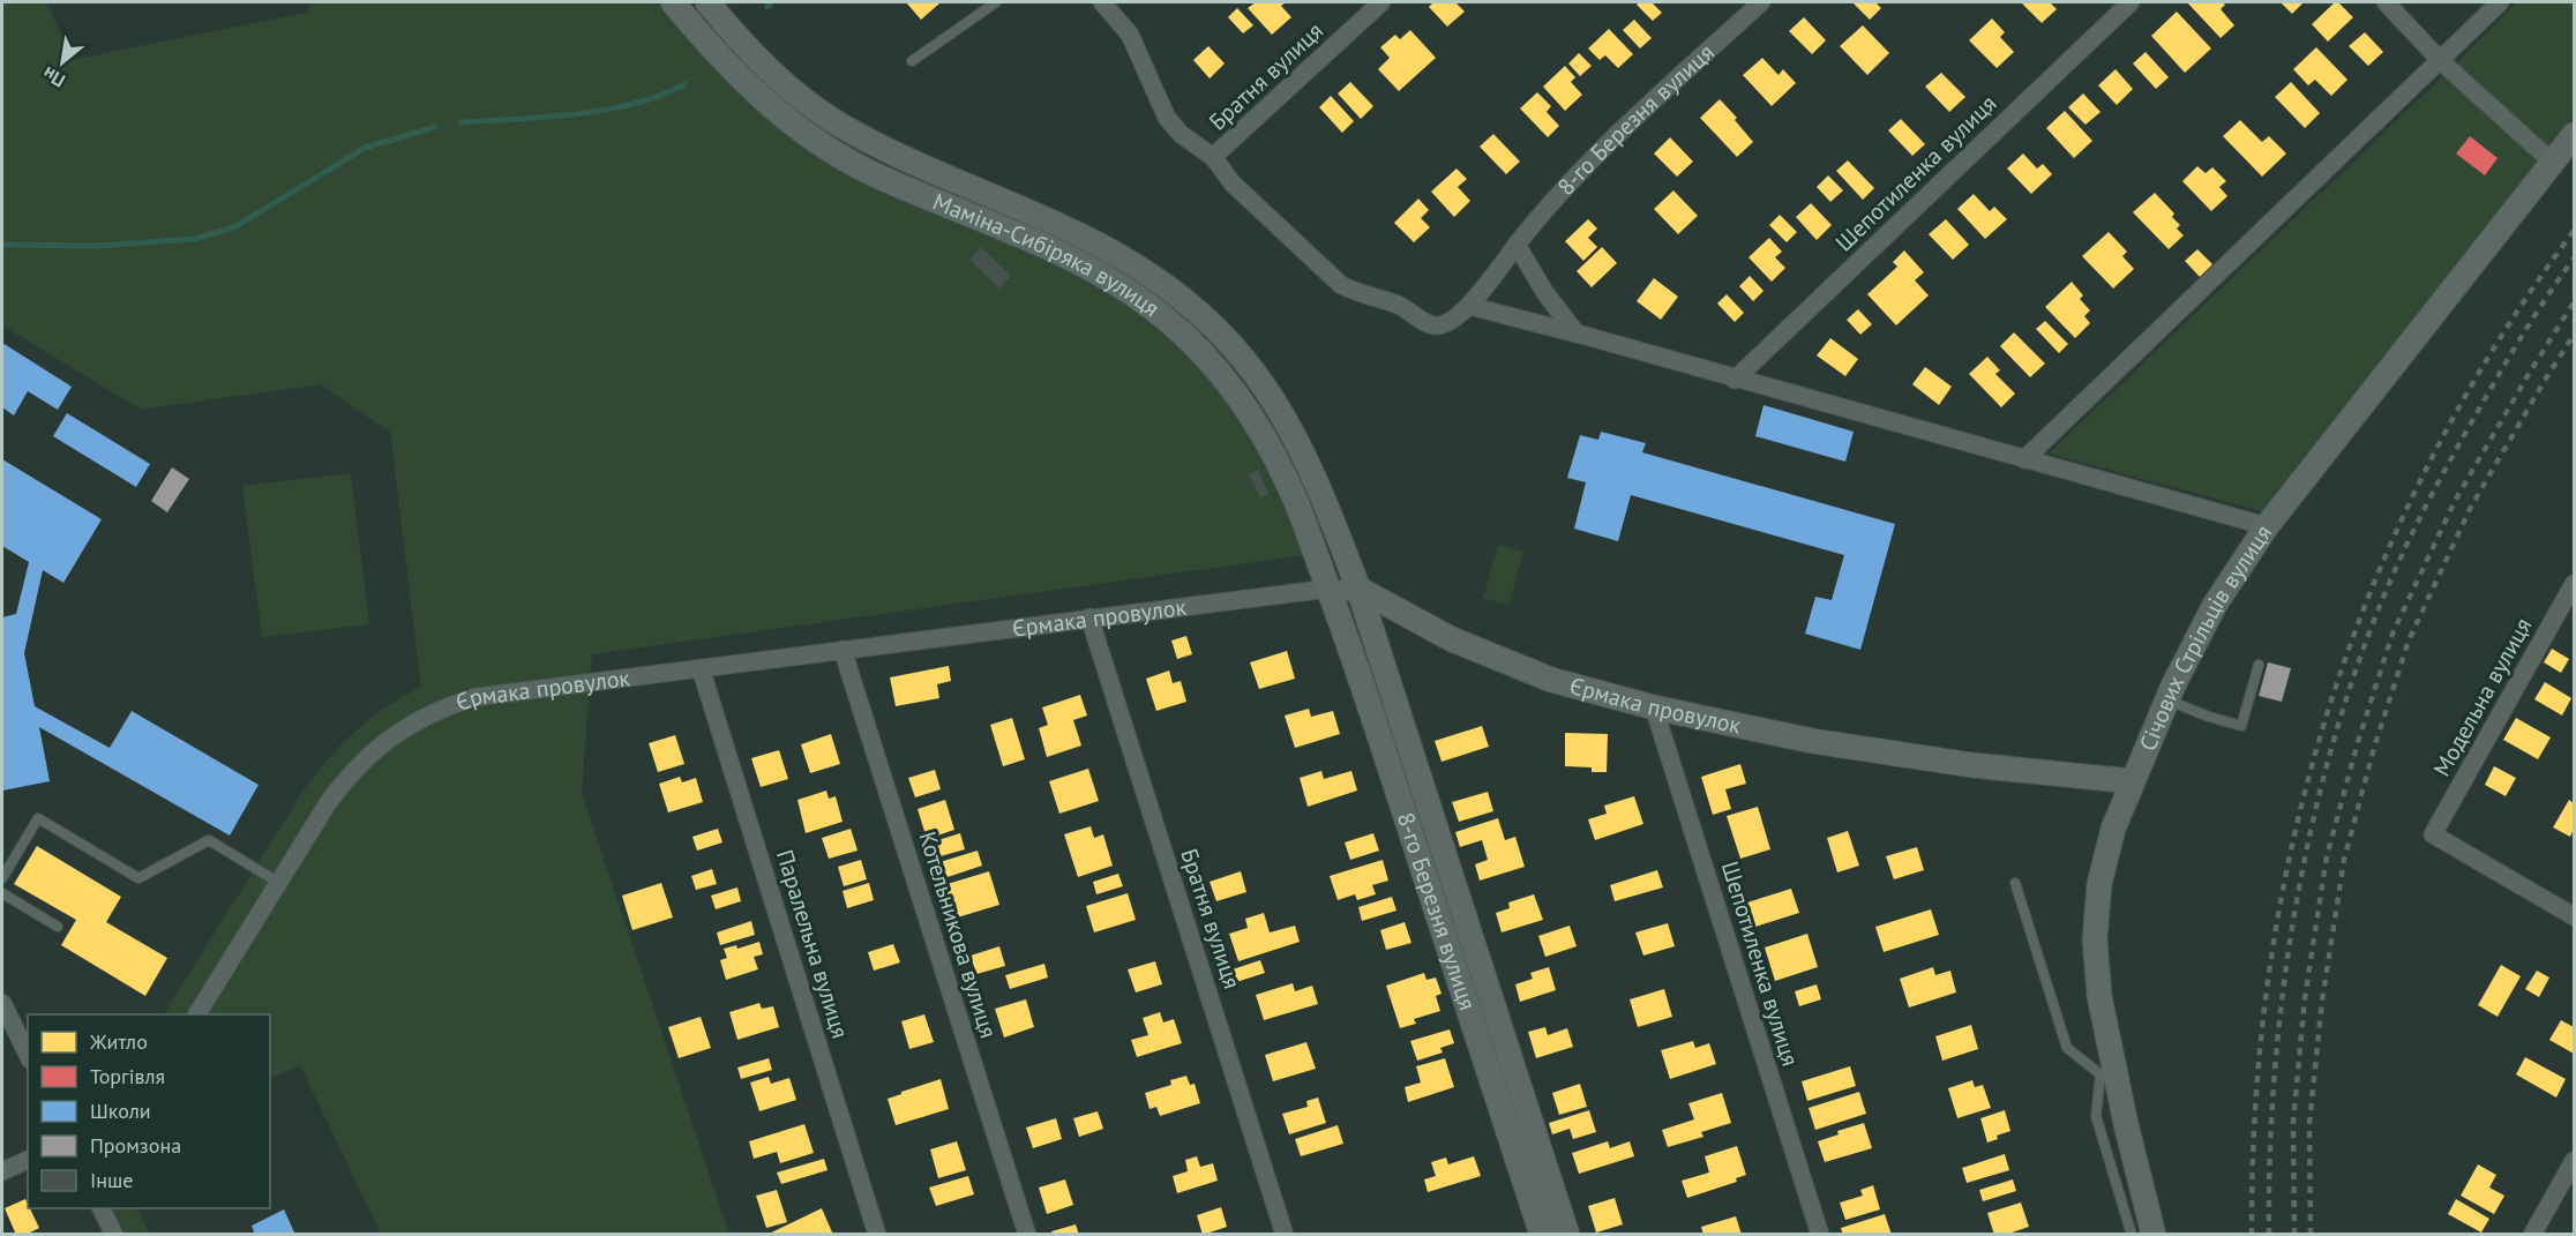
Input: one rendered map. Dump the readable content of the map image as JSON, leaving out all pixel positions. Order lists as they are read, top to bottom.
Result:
{
  "streets": {
    "main road": [
      "8-го Березня вулиця",
      "Маміна-Сибіряка вулиця",
      "Єрмака провулок",
      "Січових Стрільців вулиця"
    ],
    "street": [
      "Братня вулиця",
      "Шепотиленка вулиця",
      "Модельна вулиця",
      "Котельникова вулиця",
      "Паралельна вулиця"
    ]
  },
  "crossings": [
    ["Братня вулиця", "8-го Березня вулиця"],
    ["Братня вулиця", "Єрмака провулок"],
    ["8-го Березня вулиця", "Маміна-Сибіряка вулиця"],
    ["8-го Березня вулиця", "Єрмака провулок"],
    ["Шепотиленка вулиця", "Єрмака провулок"],
    ["Маміна-Сибіряка вулиця", "Єрмака провулок"],
    ["Єрмака провулок", "Січових Стрільців вулиця"],
    ["Єрмака провулок", "Котельникова вулиця"],
    ["Єрмака провулок", "Паралельна вулиця"]
  ],
  "legend": [
    "Житло",
    "Торгівля",
    "Школи",
    "Промзона",
    "Інше"
  ],
  "north": "bottom left"
}
